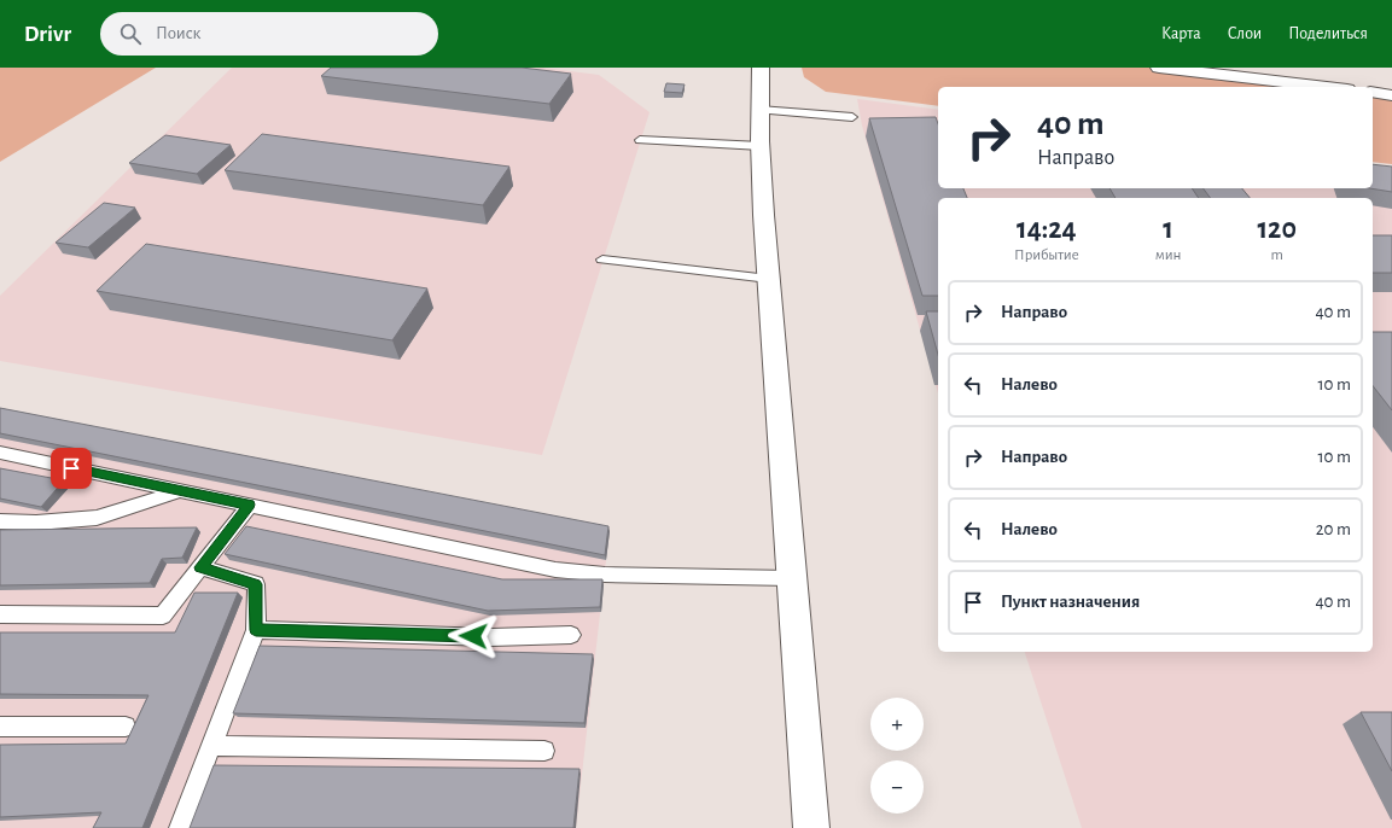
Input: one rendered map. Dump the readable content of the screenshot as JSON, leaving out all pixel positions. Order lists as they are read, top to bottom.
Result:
{
  "page": {
    "header": "Drivr",
    "search": "Поиск",
    "nav": ["Карта", "Слои", "Поделиться"],
    "turn": ["40 m", "Направо"],
    "eta": [
      "14:24",
      "Прибытие",
      "1",
      "мин",
      "120",
      "m"
    ],
    "list": [
      {
        "name": "Направо",
        "value": "40 m"
      },
      {
        "name": "Налево",
        "value": "10 m"
      },
      {
        "name": "Направо",
        "value": "10 m"
      },
      {
        "name": "Налево",
        "value": "20 m"
      },
      {
        "name": "Пункт назначения",
        "value": "40 m"
      }
    ],
    "map_buttons": ["+", "−"]
  }
}
